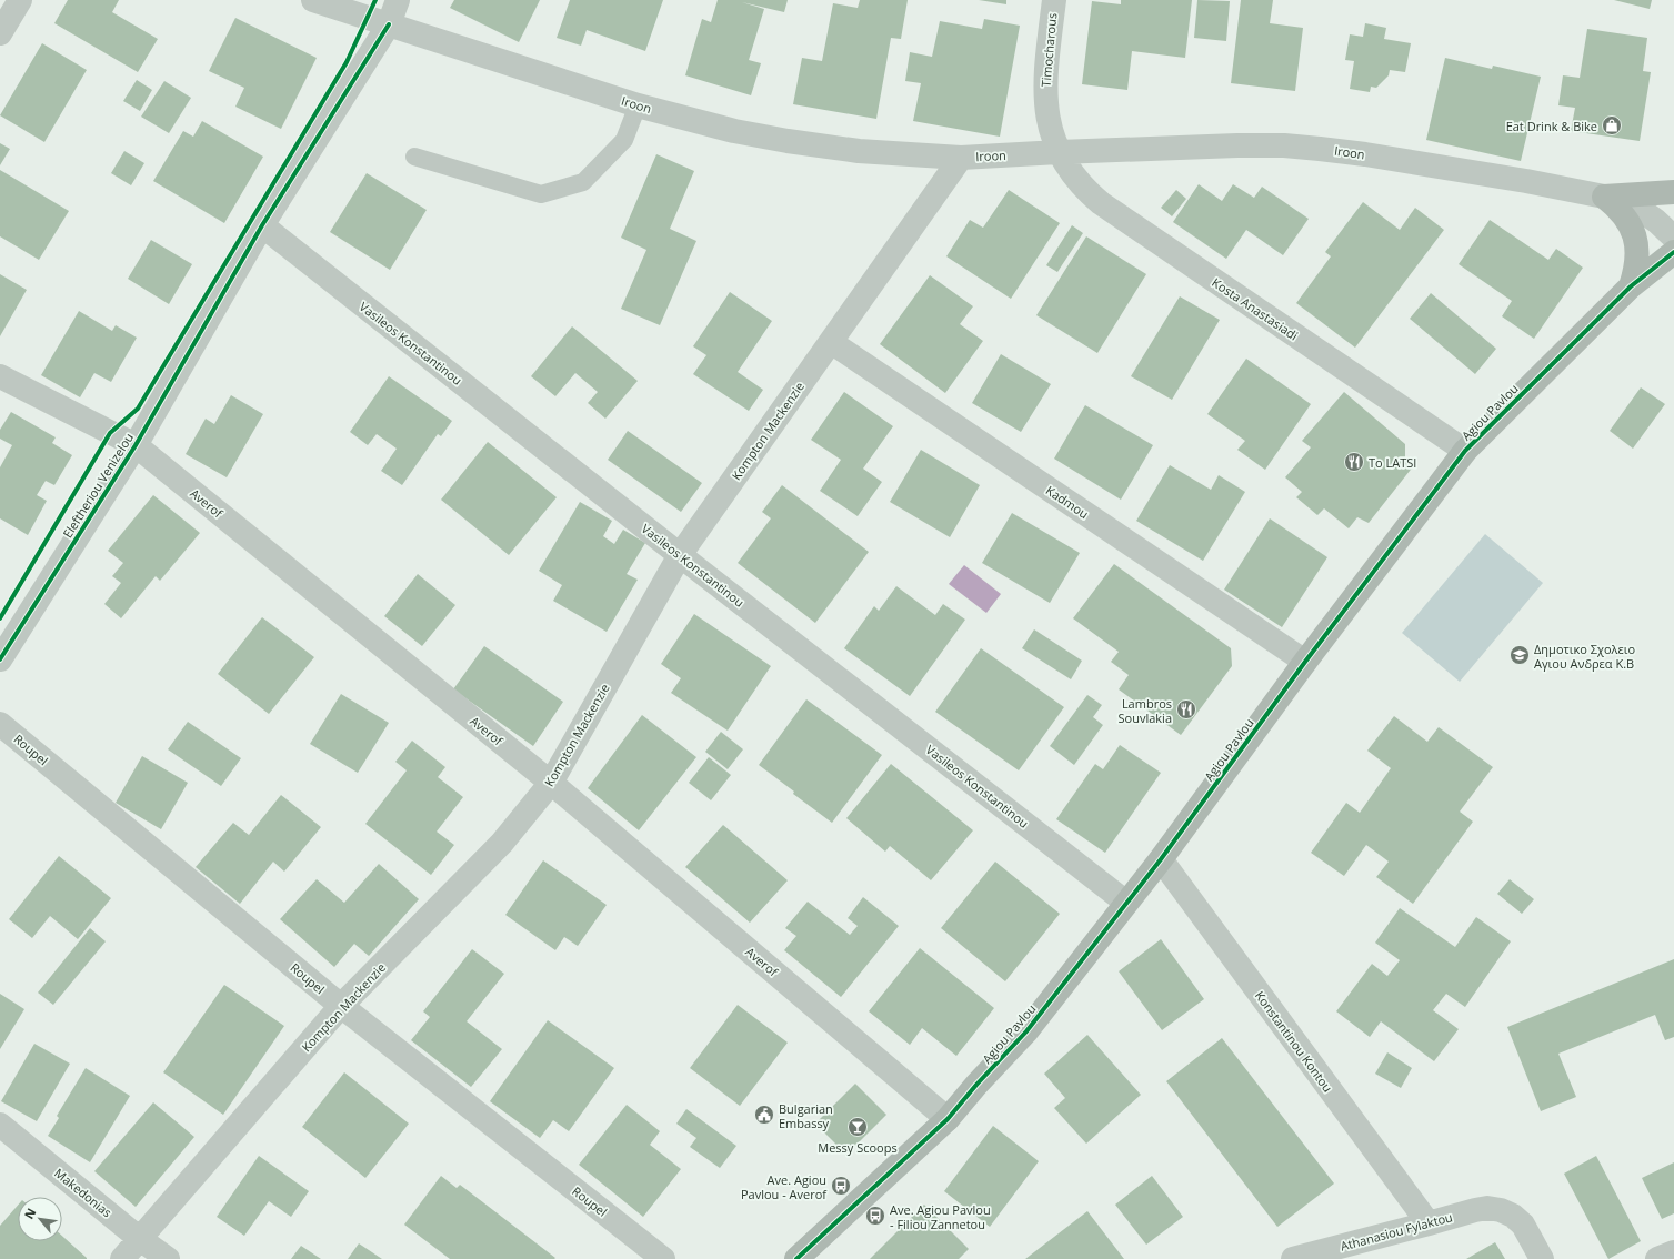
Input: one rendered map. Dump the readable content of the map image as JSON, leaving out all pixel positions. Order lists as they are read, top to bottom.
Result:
{
  "streets": {
    "main road": ["Agiou Pavlou"],
    "street": [
      "Timocharous",
      "Iroon",
      "Kosta Anastasiadi",
      "Vasileos Konstantinou",
      "Kompton Mackenzie",
      "Eleftheriou Venizelou",
      "Kadmou",
      "Averof",
      "Roupel",
      "Konstantinou Kontou",
      "Makedonias",
      "Athanasiou Fylaktou"
    ]
  },
  "crossings": [
    ["Timocharous", "Iroon"],
    ["Timocharous", "Kosta Anastasiadi"],
    ["Iroon", "Kosta Anastasiadi"],
    ["Iroon", "Kompton Mackenzie"],
    ["Iroon", "Eleftheriou Venizelou"],
    ["Kosta Anastasiadi", "Agiou Pavlou"],
    ["Vasileos Konstantinou", "Agiou Pavlou"],
    ["Vasileos Konstantinou", "Kompton Mackenzie"],
    ["Vasileos Konstantinou", "Eleftheriou Venizelou"],
    ["Agiou Pavlou", "Kadmou"],
    ["Agiou Pavlou", "Averof"],
    ["Agiou Pavlou", "Konstantinou Kontou"],
    ["Kompton Mackenzie", "Kadmou"],
    ["Kompton Mackenzie", "Averof"],
    ["Kompton Mackenzie", "Roupel"],
    ["Kompton Mackenzie", "Makedonias"],
    ["Eleftheriou Venizelou", "Averof"],
    ["Konstantinou Kontou", "Athanasiou Fylaktou"]
  ],
  "places": {
    "shop": ["Eat Drink & Bike"],
    "restaurant": ["To LATSI", "Lambros Souvlakia"],
    "school or university": ["Δημοτικο Σχολειο Αγιου Ανδρεα Κ.Β"],
    "public building": ["Bulgarian Embassy"],
    "bar": ["Messy Scoops"],
    "bus stop": ["Ave. Agiou Pavlou - Averof", "Ave. Agiou Pavlou - Filiou Zannetou"]
  },
  "north": "top left"
}
